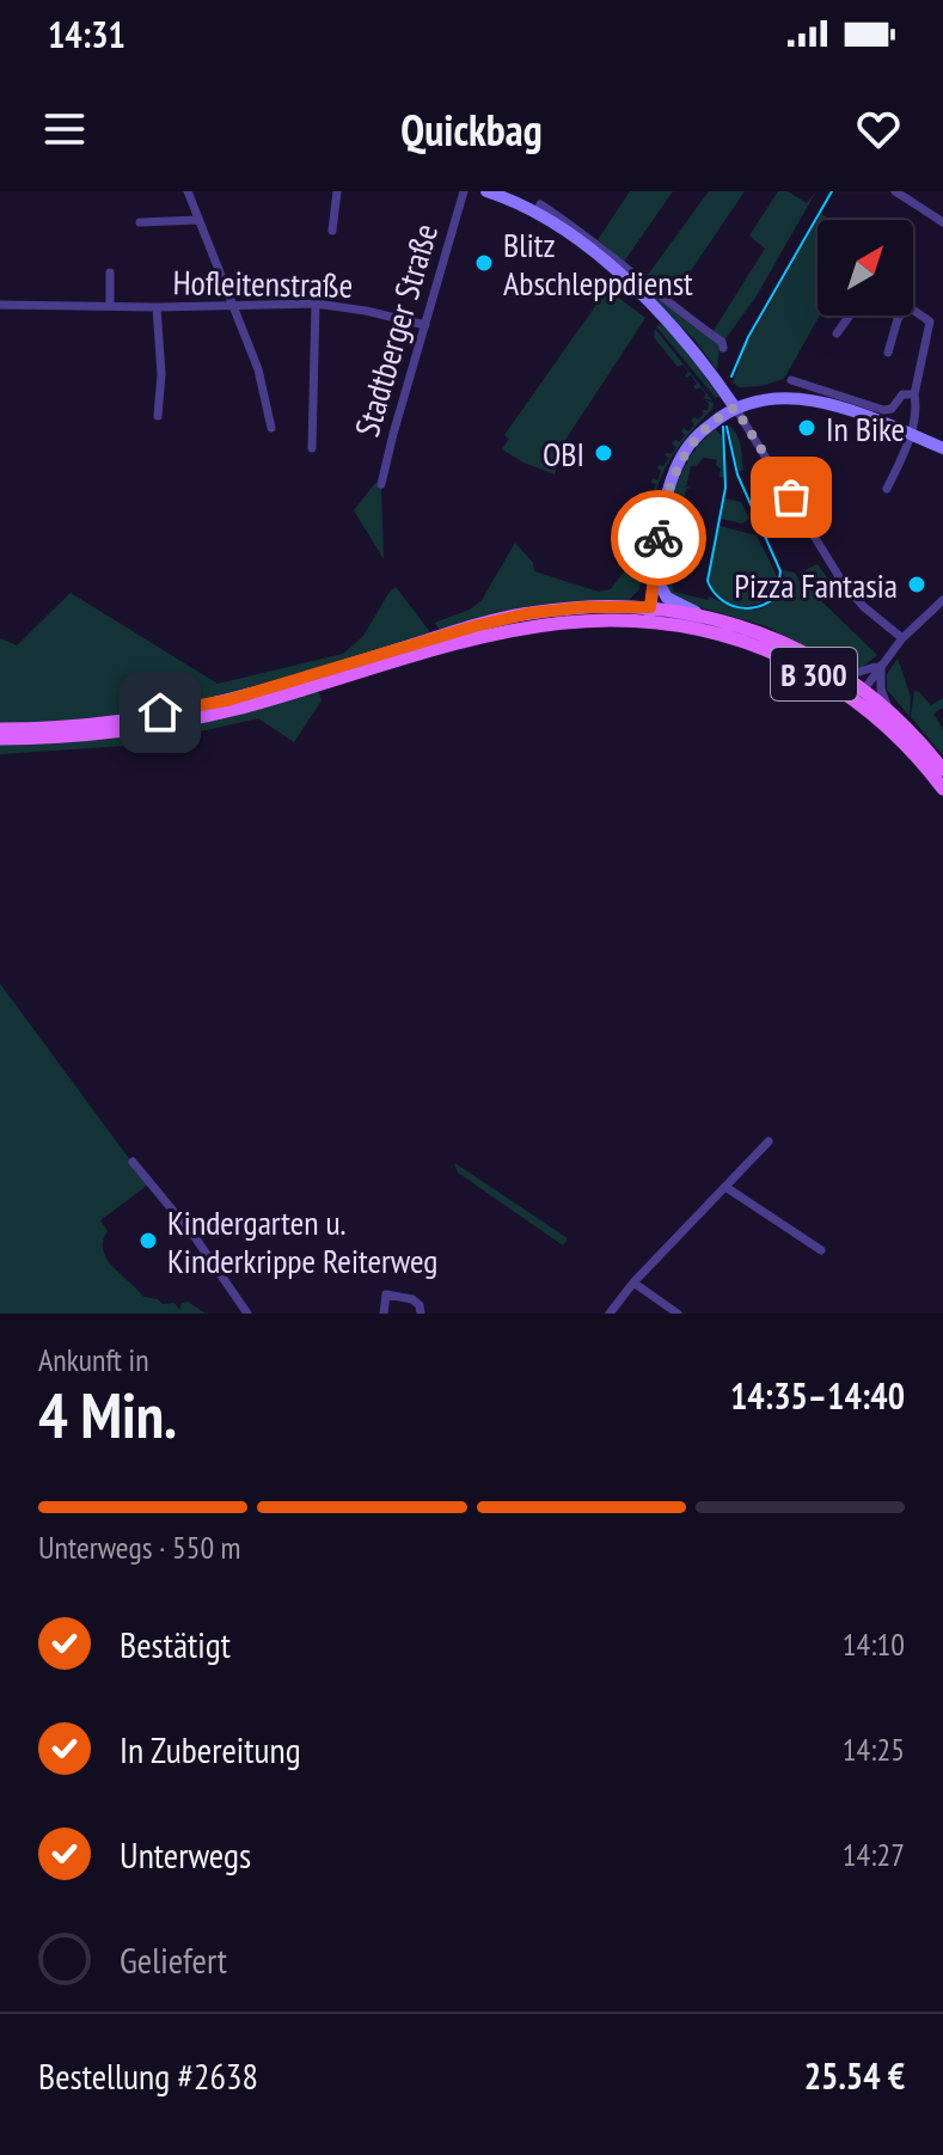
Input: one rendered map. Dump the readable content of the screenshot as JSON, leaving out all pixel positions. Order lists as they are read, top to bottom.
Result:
{
  "streets": {
    "main road": ["B 300"],
    "street": ["Hofleitenstraße", "Stadtberger Straße"]
  },
  "crossings": [
    ["Hofleitenstraße", "Stadtberger Straße"]
  ],
  "places": [
    "Blitz Abschleppdienst",
    "In Bike",
    "OBI",
    "Pizza Fantasia",
    "Kindergarten u. Kinderkrippe Reiterweg"
  ],
  "north": "top right",
  "page": {
    "status": "14:31",
    "header": "Quickbag",
    "heading": ["4 Min.", "Ankunft in", "14:35–14:40"],
    "panel": ["Bestellung #2638", "25.54 €"],
    "bar": "Unterwegs · 550 m",
    "list": [
      ["Bestätigt", "14:10"],
      ["In Zubereitung", "14:25"],
      ["Unterwegs", "14:27"],
      "Geliefert"
    ]
  }
}
